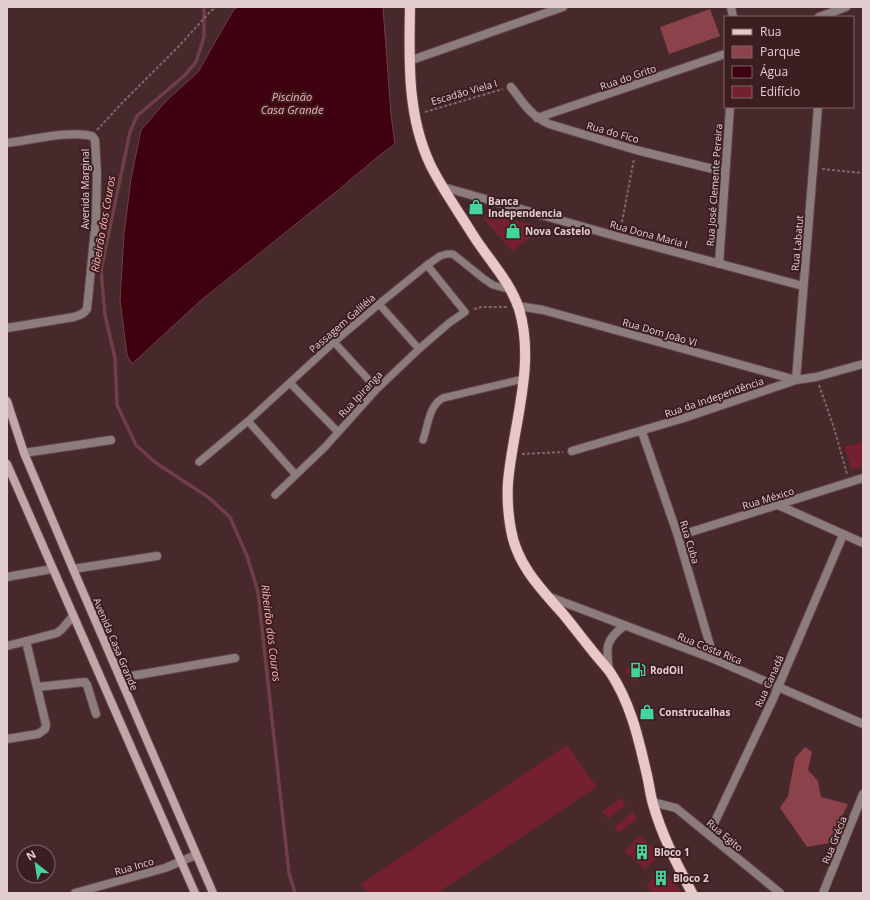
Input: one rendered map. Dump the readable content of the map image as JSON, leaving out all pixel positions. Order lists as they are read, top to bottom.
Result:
{
  "streets": {
    "main road": ["Avenida Casa Grande"],
    "street": [
      "Rua do Grito",
      "Rua do Fico",
      "Rua José Clemente Pereira",
      "Avenida Marginal",
      "Rua Dona Maria I",
      "Rua Labatut",
      "Rua Dom João VI",
      "Rua da Independência",
      "Rua México",
      "Rua Cuba",
      "Rua Costa Rica",
      "Rua Canadá",
      "Rua Egito",
      "Rua Grécia",
      "Rua Inco"
    ],
    "lane": ["Passagem Galiléia", "Rua Ipiranga"],
    "path": ["Escadão Viela I"]
  },
  "crossings": [
    ["Rua do Grito", "Rua do Fico"],
    ["Escadão Viela I", "Rua do Fico"],
    ["Rua do Fico", "Rua José Clemente Pereira"],
    ["Rua José Clemente Pereira", "Rua Dona Maria I"],
    ["Rua Dona Maria I", "Rua Labatut"],
    ["Rua Labatut", "Rua Dom João VI"],
    ["Rua Labatut", "Rua da Independência"],
    ["Rua Dom João VI", "Rua da Independência"],
    ["Rua da Independência", "Rua Cuba"],
    ["Rua México", "Rua Cuba"],
    ["Rua Cuba", "Rua Costa Rica"],
    ["Avenida Casa Grande", "Rua Inco"],
    ["Rua Costa Rica", "Rua Canadá"],
    ["Rua Canadá", "Rua Egito"]
  ],
  "water": ["Piscinão Casa Grande", "Ribeirão dos Couros"],
  "places": {
    "shop": ["Banca Independencia", "Nova Castelo", "Construcalhas"],
    "fuel station": ["RodOil"],
    "building": ["Bloco 1", "Bloco 2"]
  },
  "legend": [
    "Rua",
    "Parque",
    "Água",
    "Edifício"
  ],
  "north": "top left"
}
